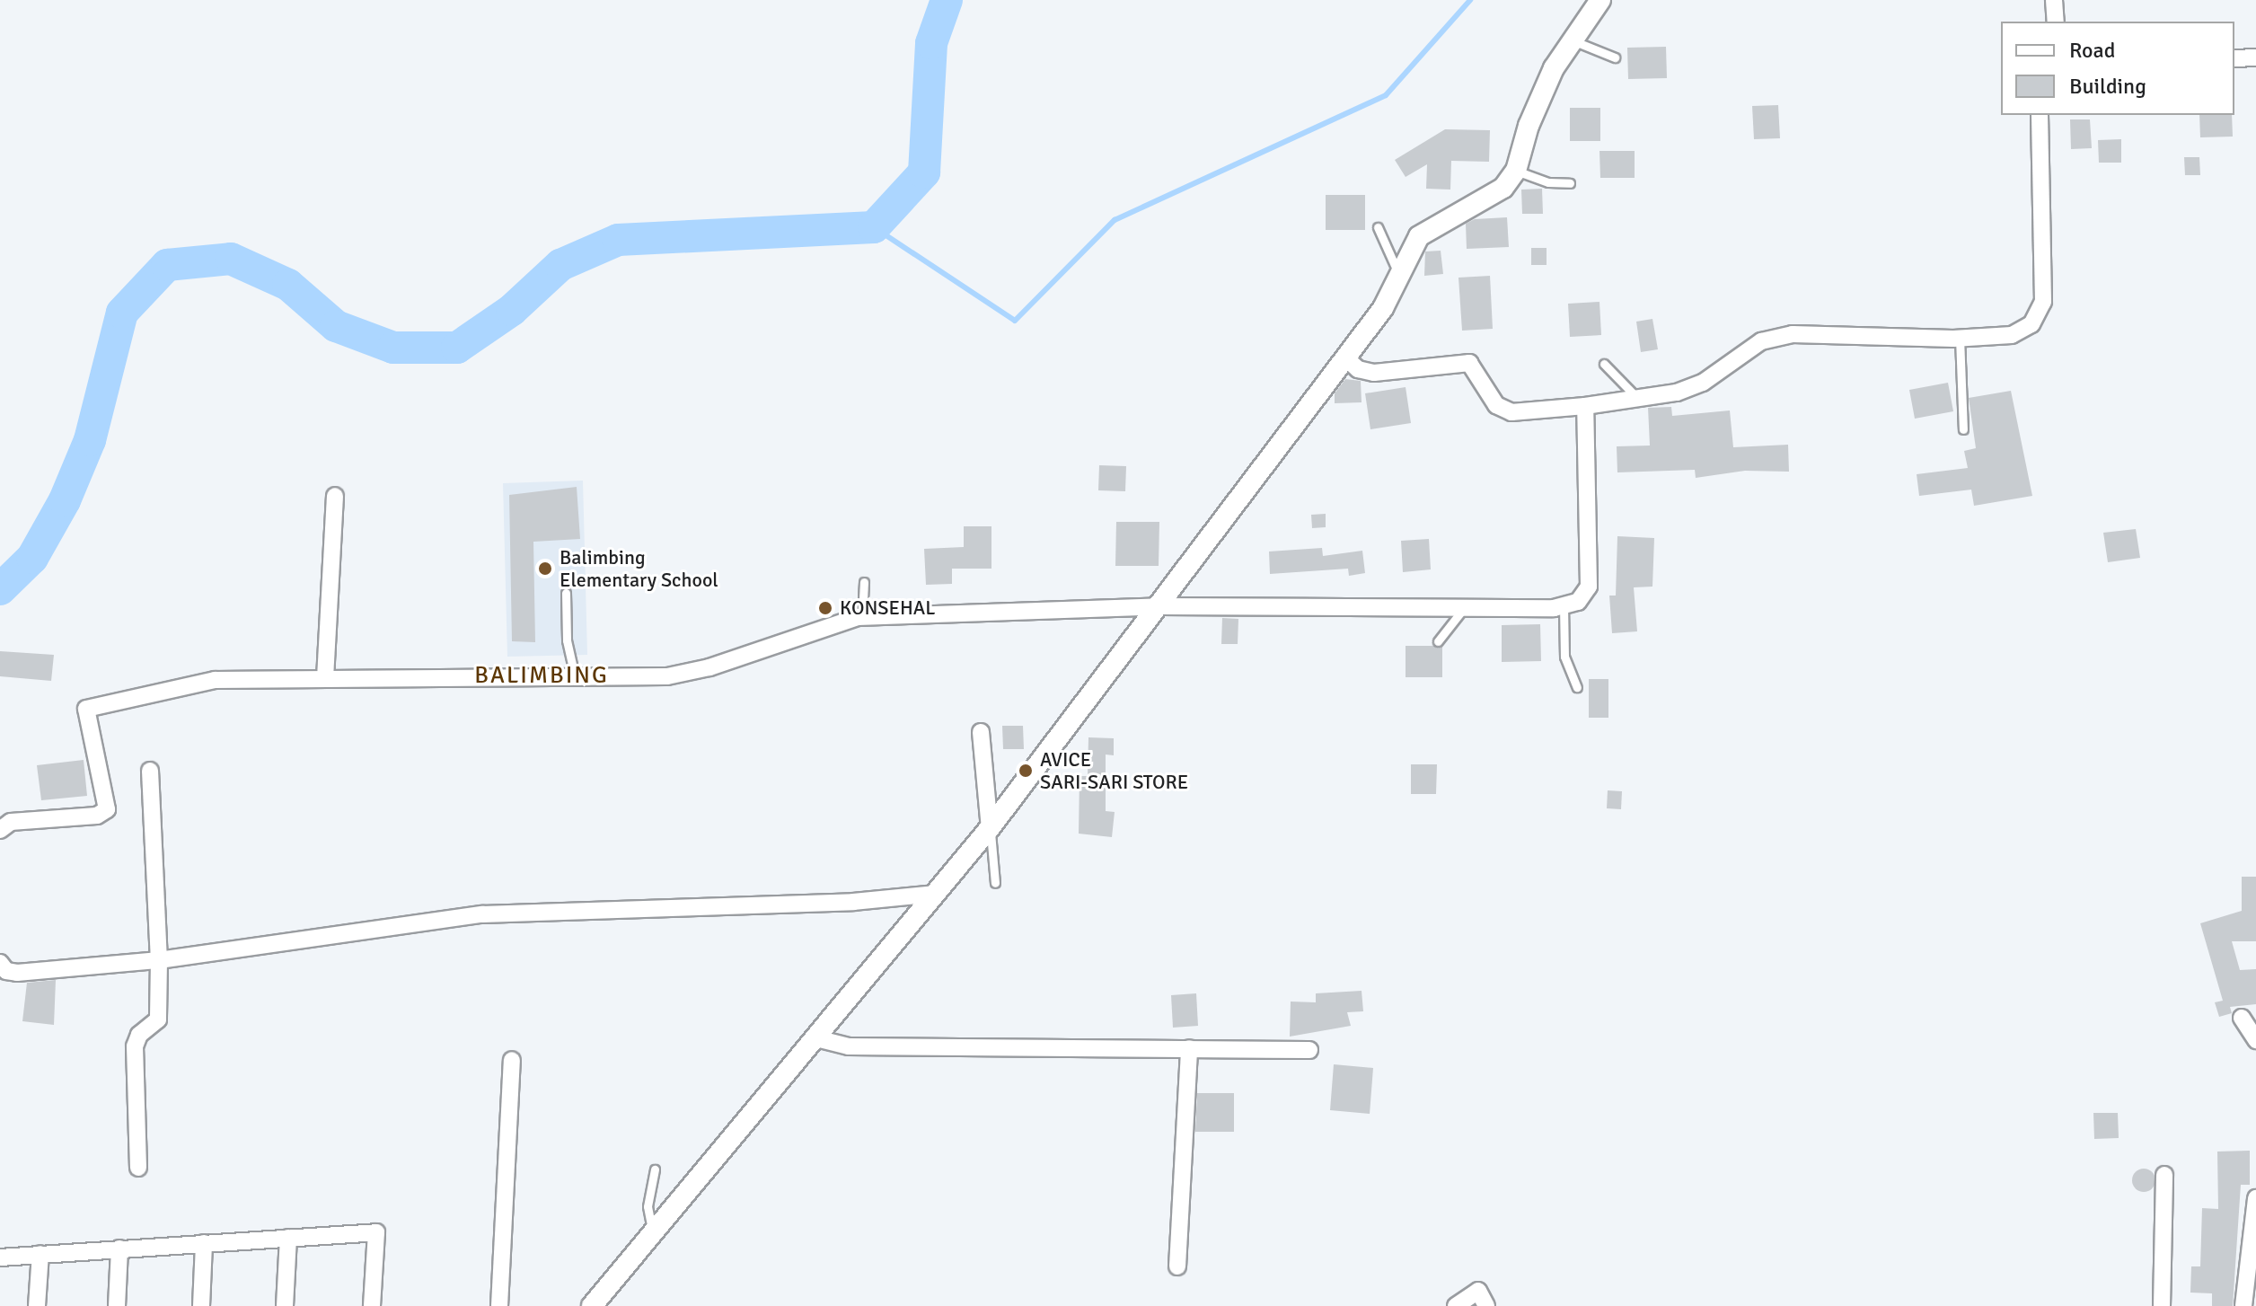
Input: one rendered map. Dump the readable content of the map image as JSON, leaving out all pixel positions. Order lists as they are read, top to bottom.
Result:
{
  "districts": ["BALIMBING"],
  "places": ["Balimbing Elementary School", "KONSEHAL", "AVICE SARI-SARI STORE"],
  "legend": ["Road", "Building"]
}
